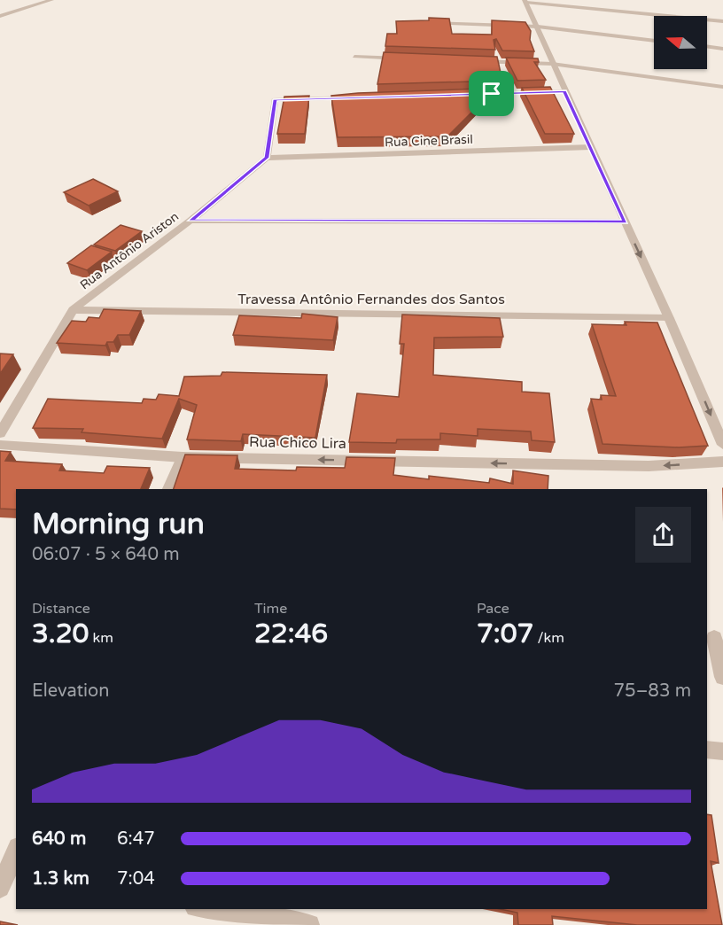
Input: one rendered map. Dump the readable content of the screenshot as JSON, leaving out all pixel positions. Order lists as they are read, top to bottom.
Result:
{
  "streets": {
    "street": [
      "Rua Cine Brasil",
      "Rua Antônio Ariston",
      "Travessa Antônio Fernandes dos Santos",
      "Rua Chico Lira"
    ]
  },
  "crossings": [
    ["Rua Cine Brasil", "Rua Antônio Ariston"],
    ["Rua Antônio Ariston", "Travessa Antônio Fernandes dos Santos"]
  ],
  "one_way": ["Rua Chico Lira"],
  "north": "left",
  "page": {
    "heading": ["Morning run", "06:07 · 5 × 640 m"],
    "stats": [
      ["Distance", "3.20 km"],
      ["Time", "22:46"],
      ["Pace", "7:07 /km"]
    ],
    "chart": ["Elevation", "75–83 m"],
    "list": [
      {
        "name": "640 m",
        "note": "6:47"
      },
      {
        "name": "1.3 km",
        "note": "7:04"
      }
    ]
  }
}
